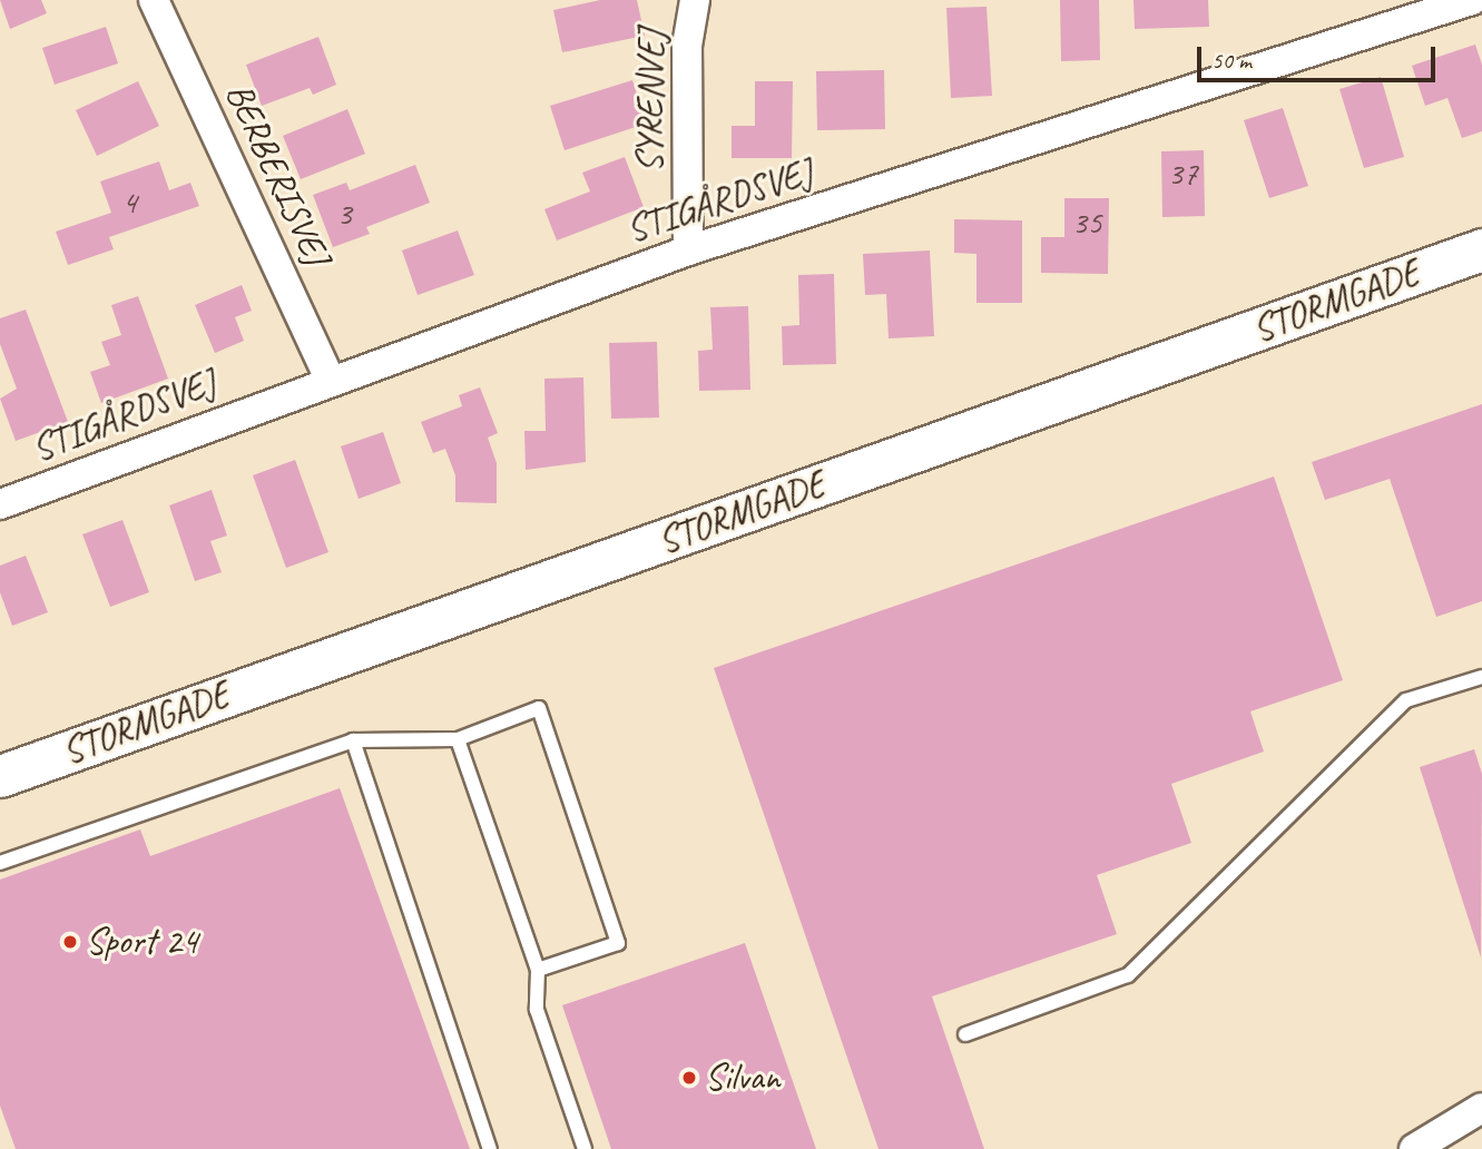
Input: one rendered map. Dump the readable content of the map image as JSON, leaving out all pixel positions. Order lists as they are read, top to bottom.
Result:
{
  "streets": {
    "street": [
      "SYRENVEJ",
      "BERBERISVEJ",
      "STIGÅRDSVEJ",
      "STORMGADE"
    ]
  },
  "crossings": [
    ["SYRENVEJ", "STIGÅRDSVEJ"],
    ["BERBERISVEJ", "STIGÅRDSVEJ"]
  ],
  "places": ["Sport 24", "Silvan"],
  "house_numbers": [
    "37",
    "4",
    "3",
    "35"
  ],
  "scale_bar": "50 m"
}
